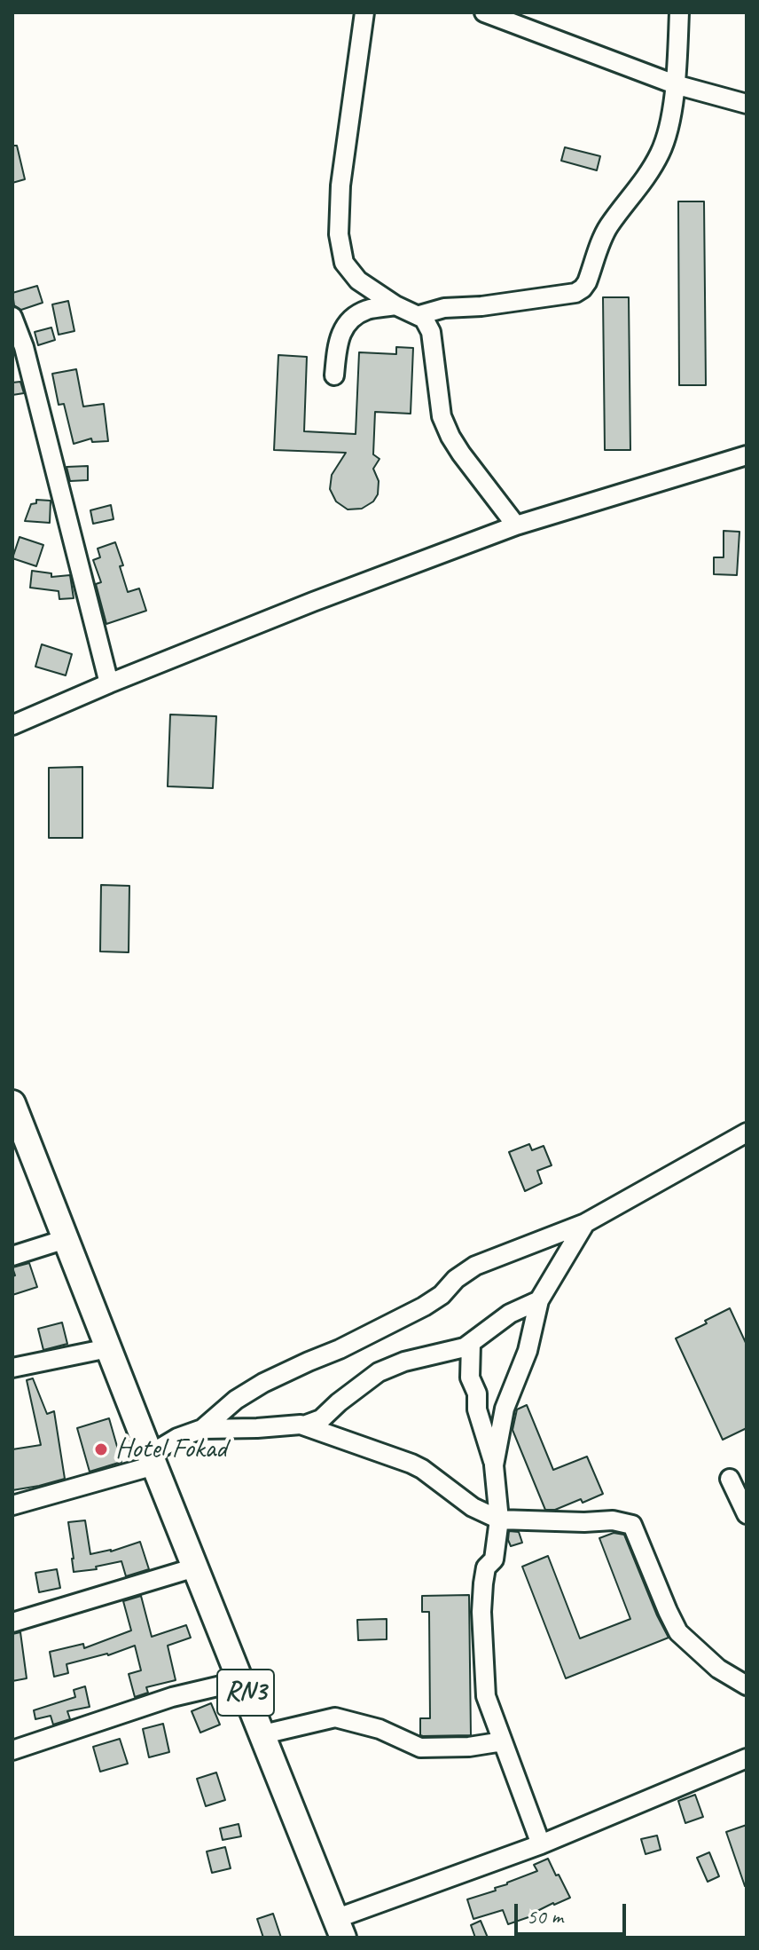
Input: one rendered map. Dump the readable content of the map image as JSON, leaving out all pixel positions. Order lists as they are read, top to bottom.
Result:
{
  "streets": {
    "highway": ["RN3"]
  },
  "places": ["Hotel Fokad"],
  "scale_bar": "50 m"
}
